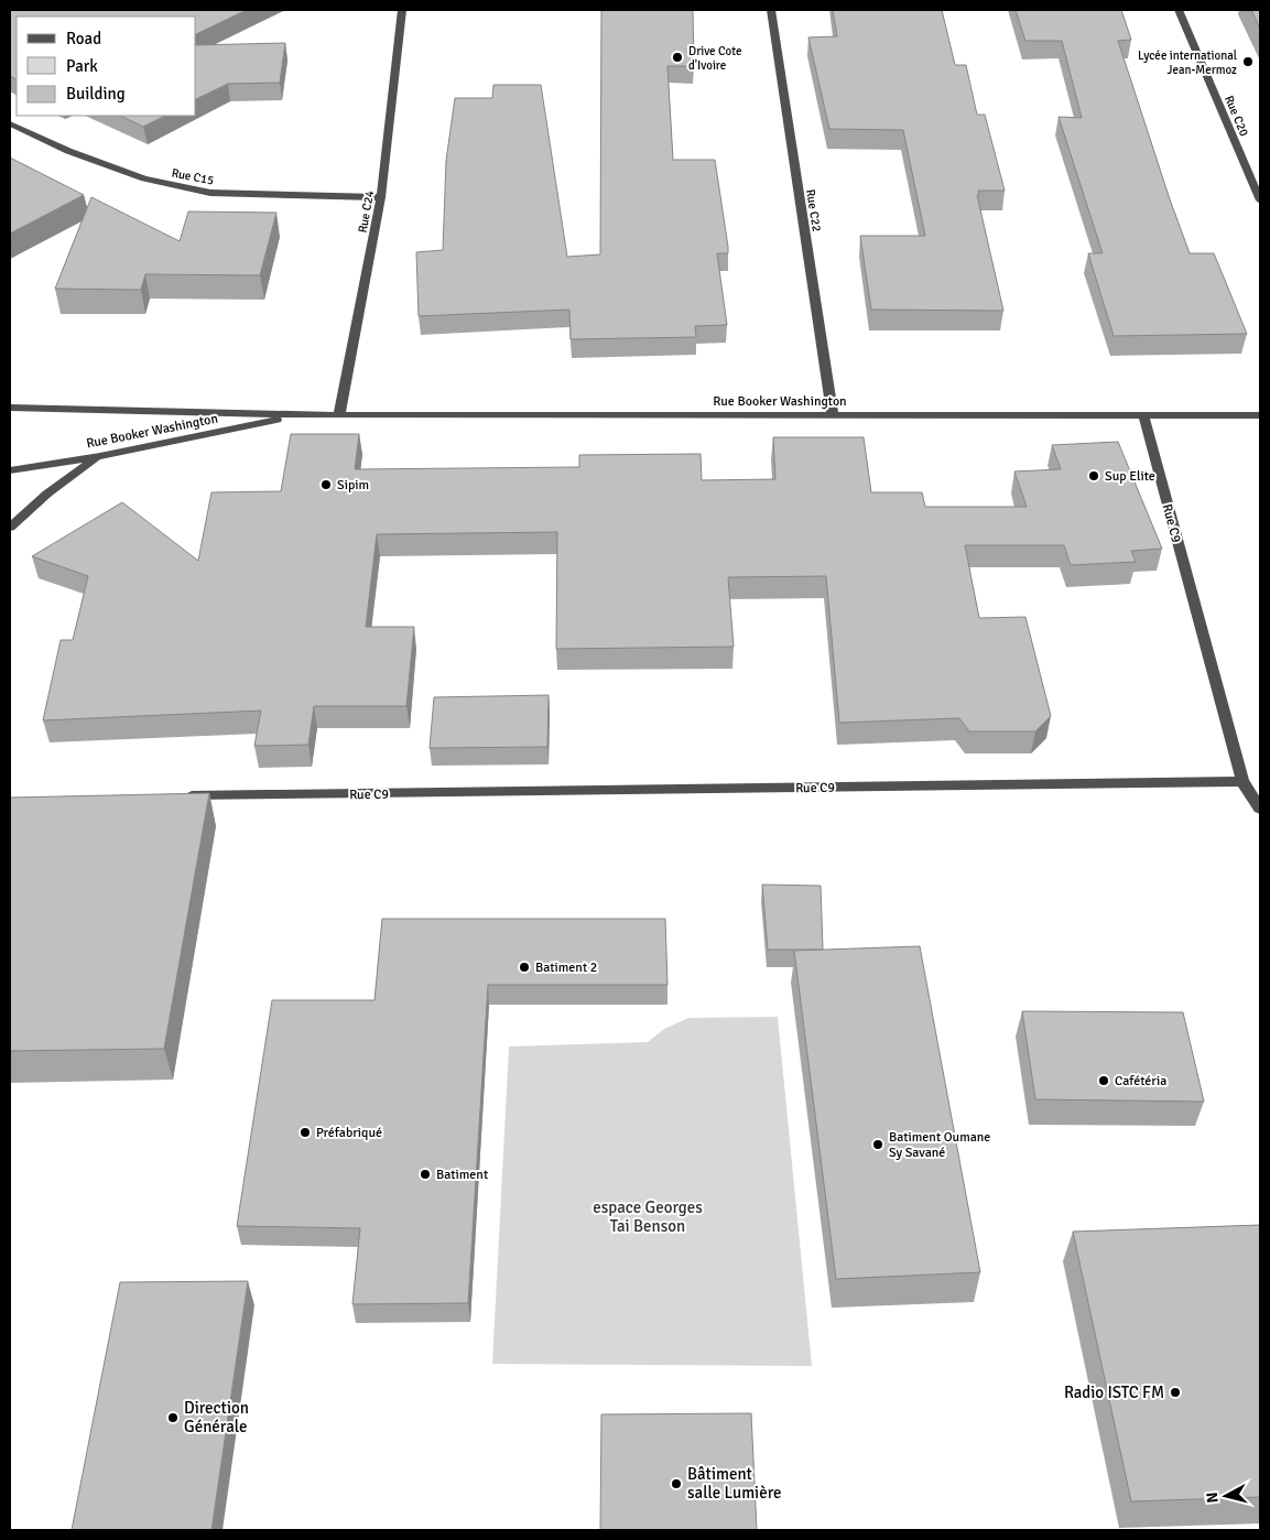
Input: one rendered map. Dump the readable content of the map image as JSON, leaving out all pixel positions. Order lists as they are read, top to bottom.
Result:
{
  "streets": {
    "street": [
      "Rue C20",
      "Rue C15",
      "Rue C22",
      "Rue C24",
      "Rue Booker Washington",
      "Rue C9"
    ]
  },
  "crossings": [
    ["Rue C15", "Rue C24"],
    ["Rue C22", "Rue Booker Washington"],
    ["Rue C24", "Rue Booker Washington"],
    ["Rue Booker Washington", "Rue C9"]
  ],
  "parks": ["espace Georges Tai Benson"],
  "places": [
    "Drive Cote d'Ivoire",
    "Lycée international Jean-Mermoz",
    "Sup Elite",
    "Sipim",
    "Batiment 2",
    "Cafétéria",
    "Préfabriqué",
    "Batiment Oumane Sy Savané",
    "Batiment",
    "Radio ISTC FM",
    "Direction Générale",
    "Bâtiment salle Lumière"
  ],
  "legend": ["Road", "Park", "Building"],
  "north": "left"
}
